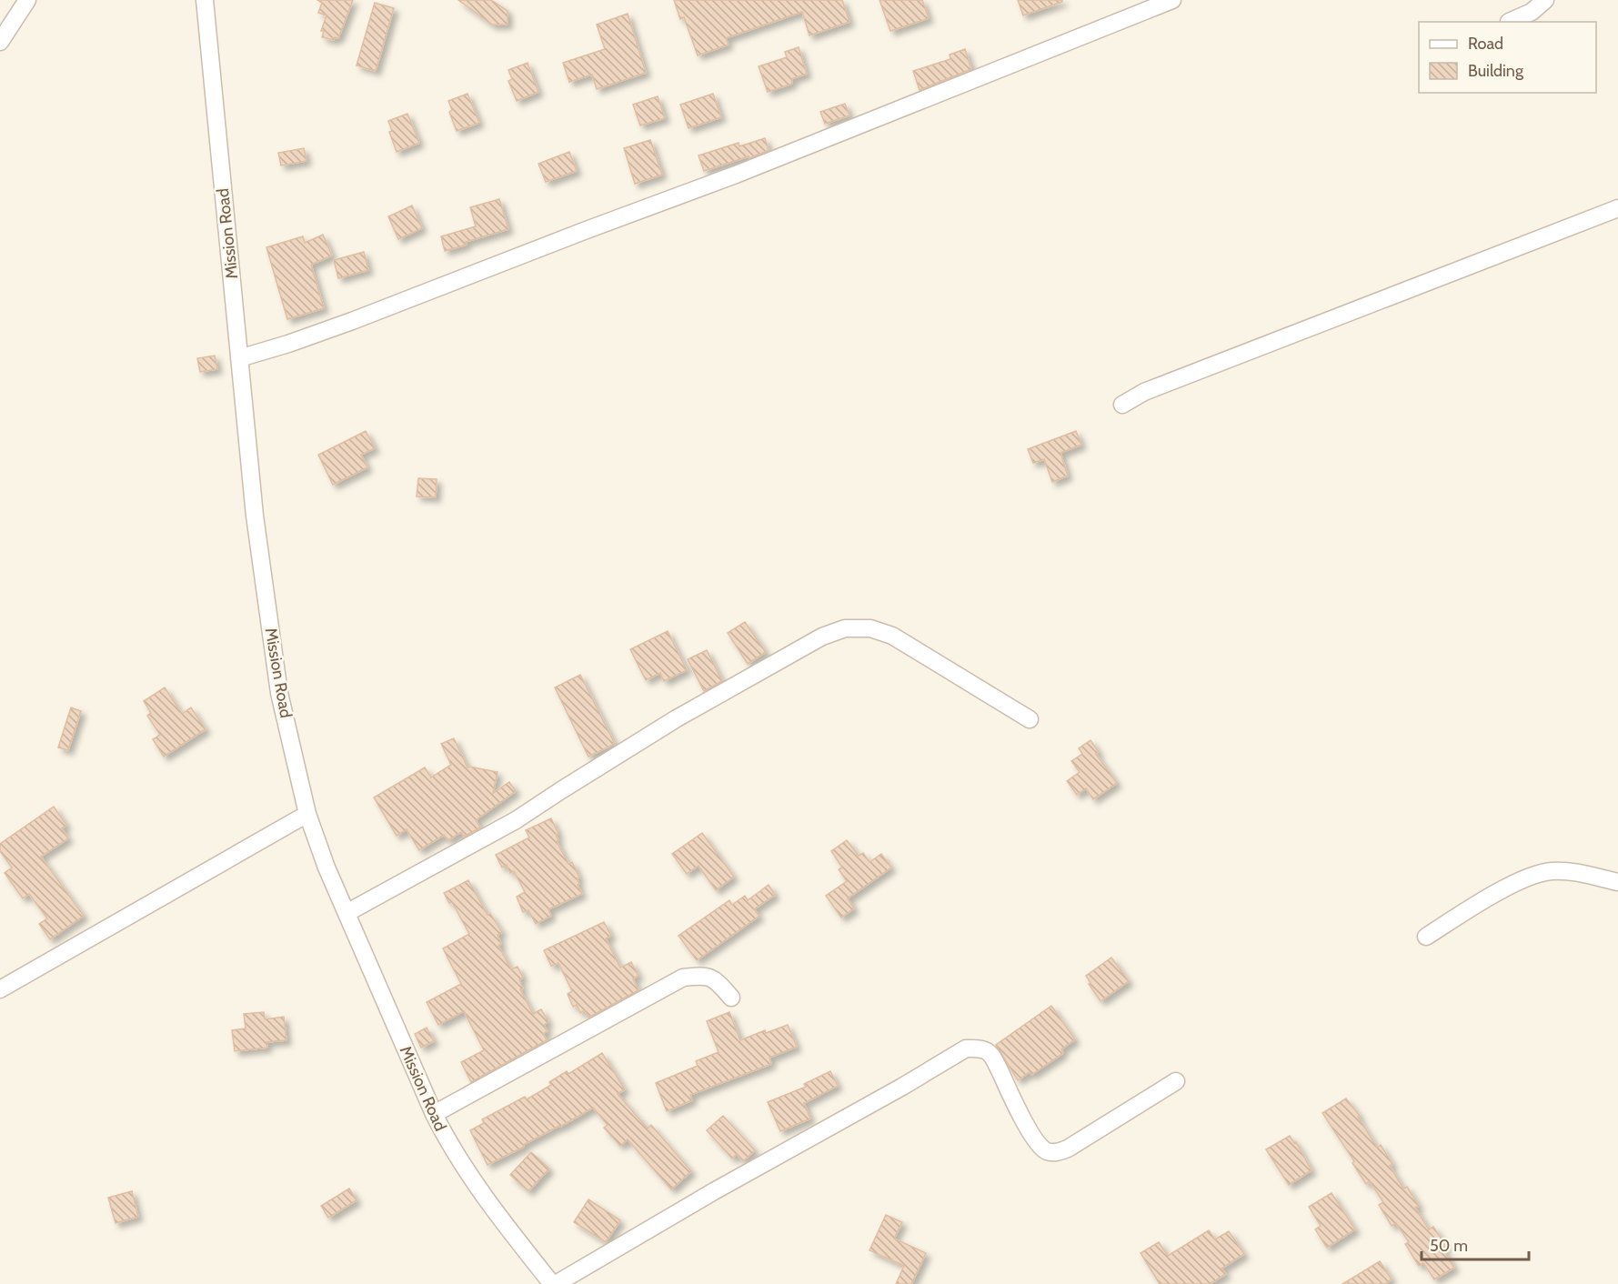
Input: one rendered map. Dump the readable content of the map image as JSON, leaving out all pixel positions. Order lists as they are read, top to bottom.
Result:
{
  "streets": {
    "street": ["Mission Road"]
  },
  "legend": ["Road", "Building"],
  "scale_bar": "50 m"
}
